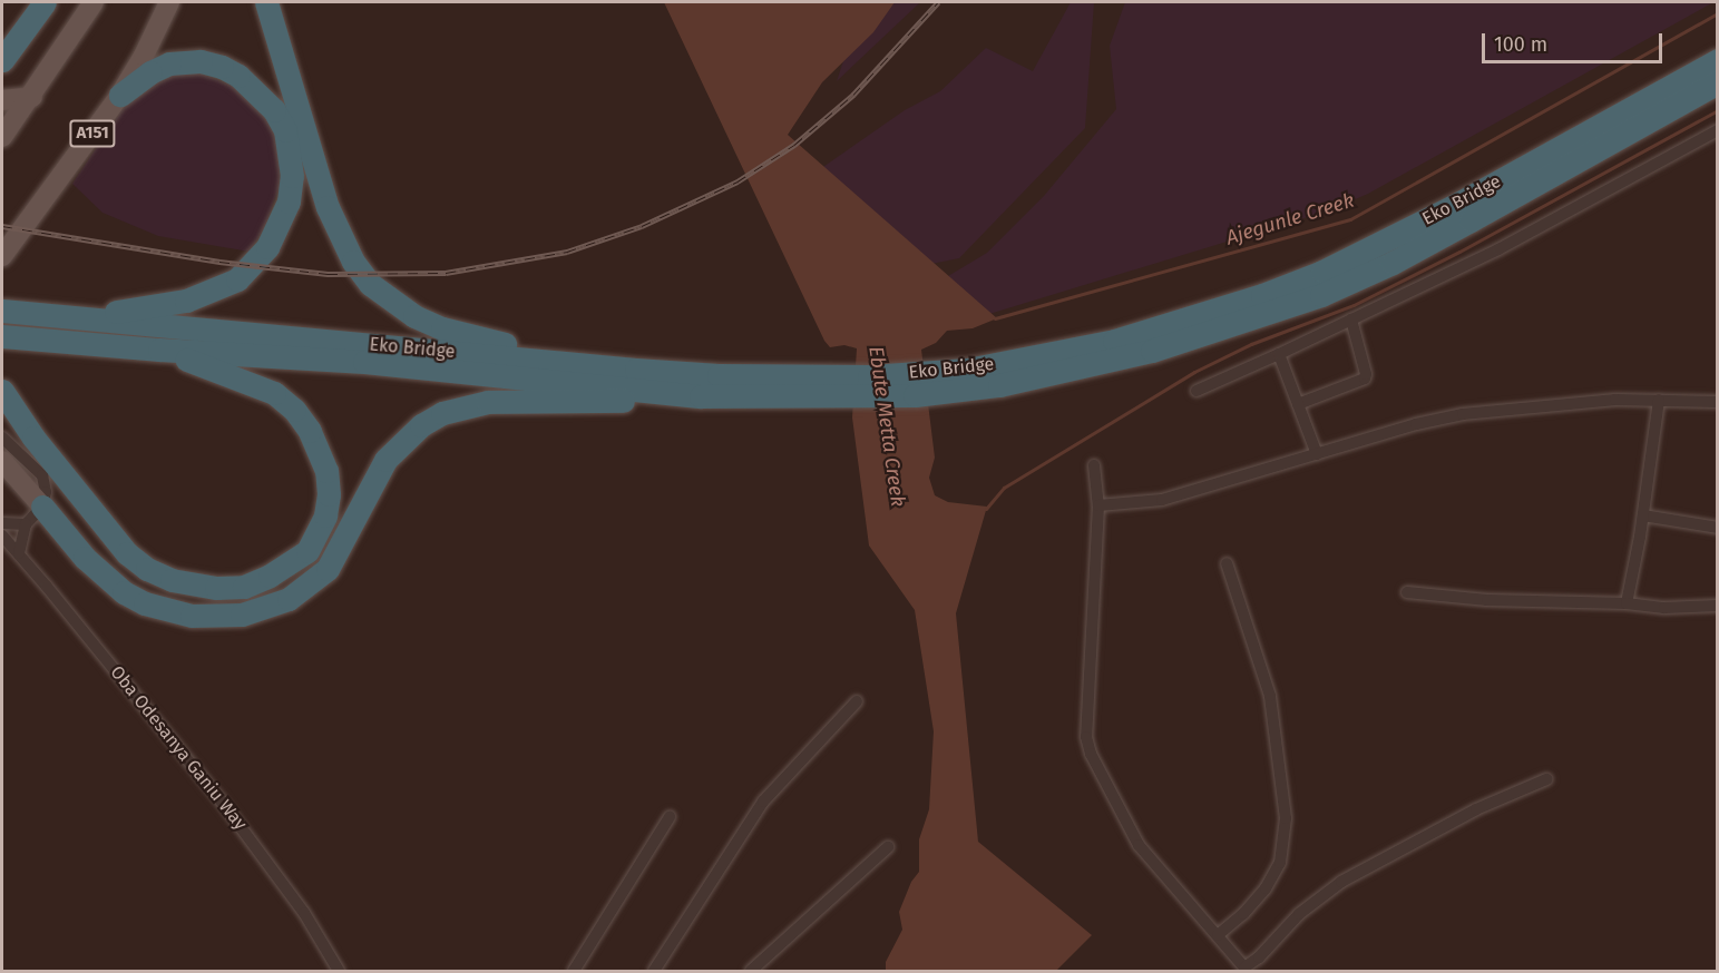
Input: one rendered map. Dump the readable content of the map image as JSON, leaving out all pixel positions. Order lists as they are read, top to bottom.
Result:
{
  "streets": {
    "highway": ["Eko Bridge"],
    "main road": ["A151"],
    "street": ["Oba Odesanya Ganiu Way"]
  },
  "water": ["Ajegunle Creek", "Ebute Metta Creek"],
  "scale_bar": "100 m"
}
